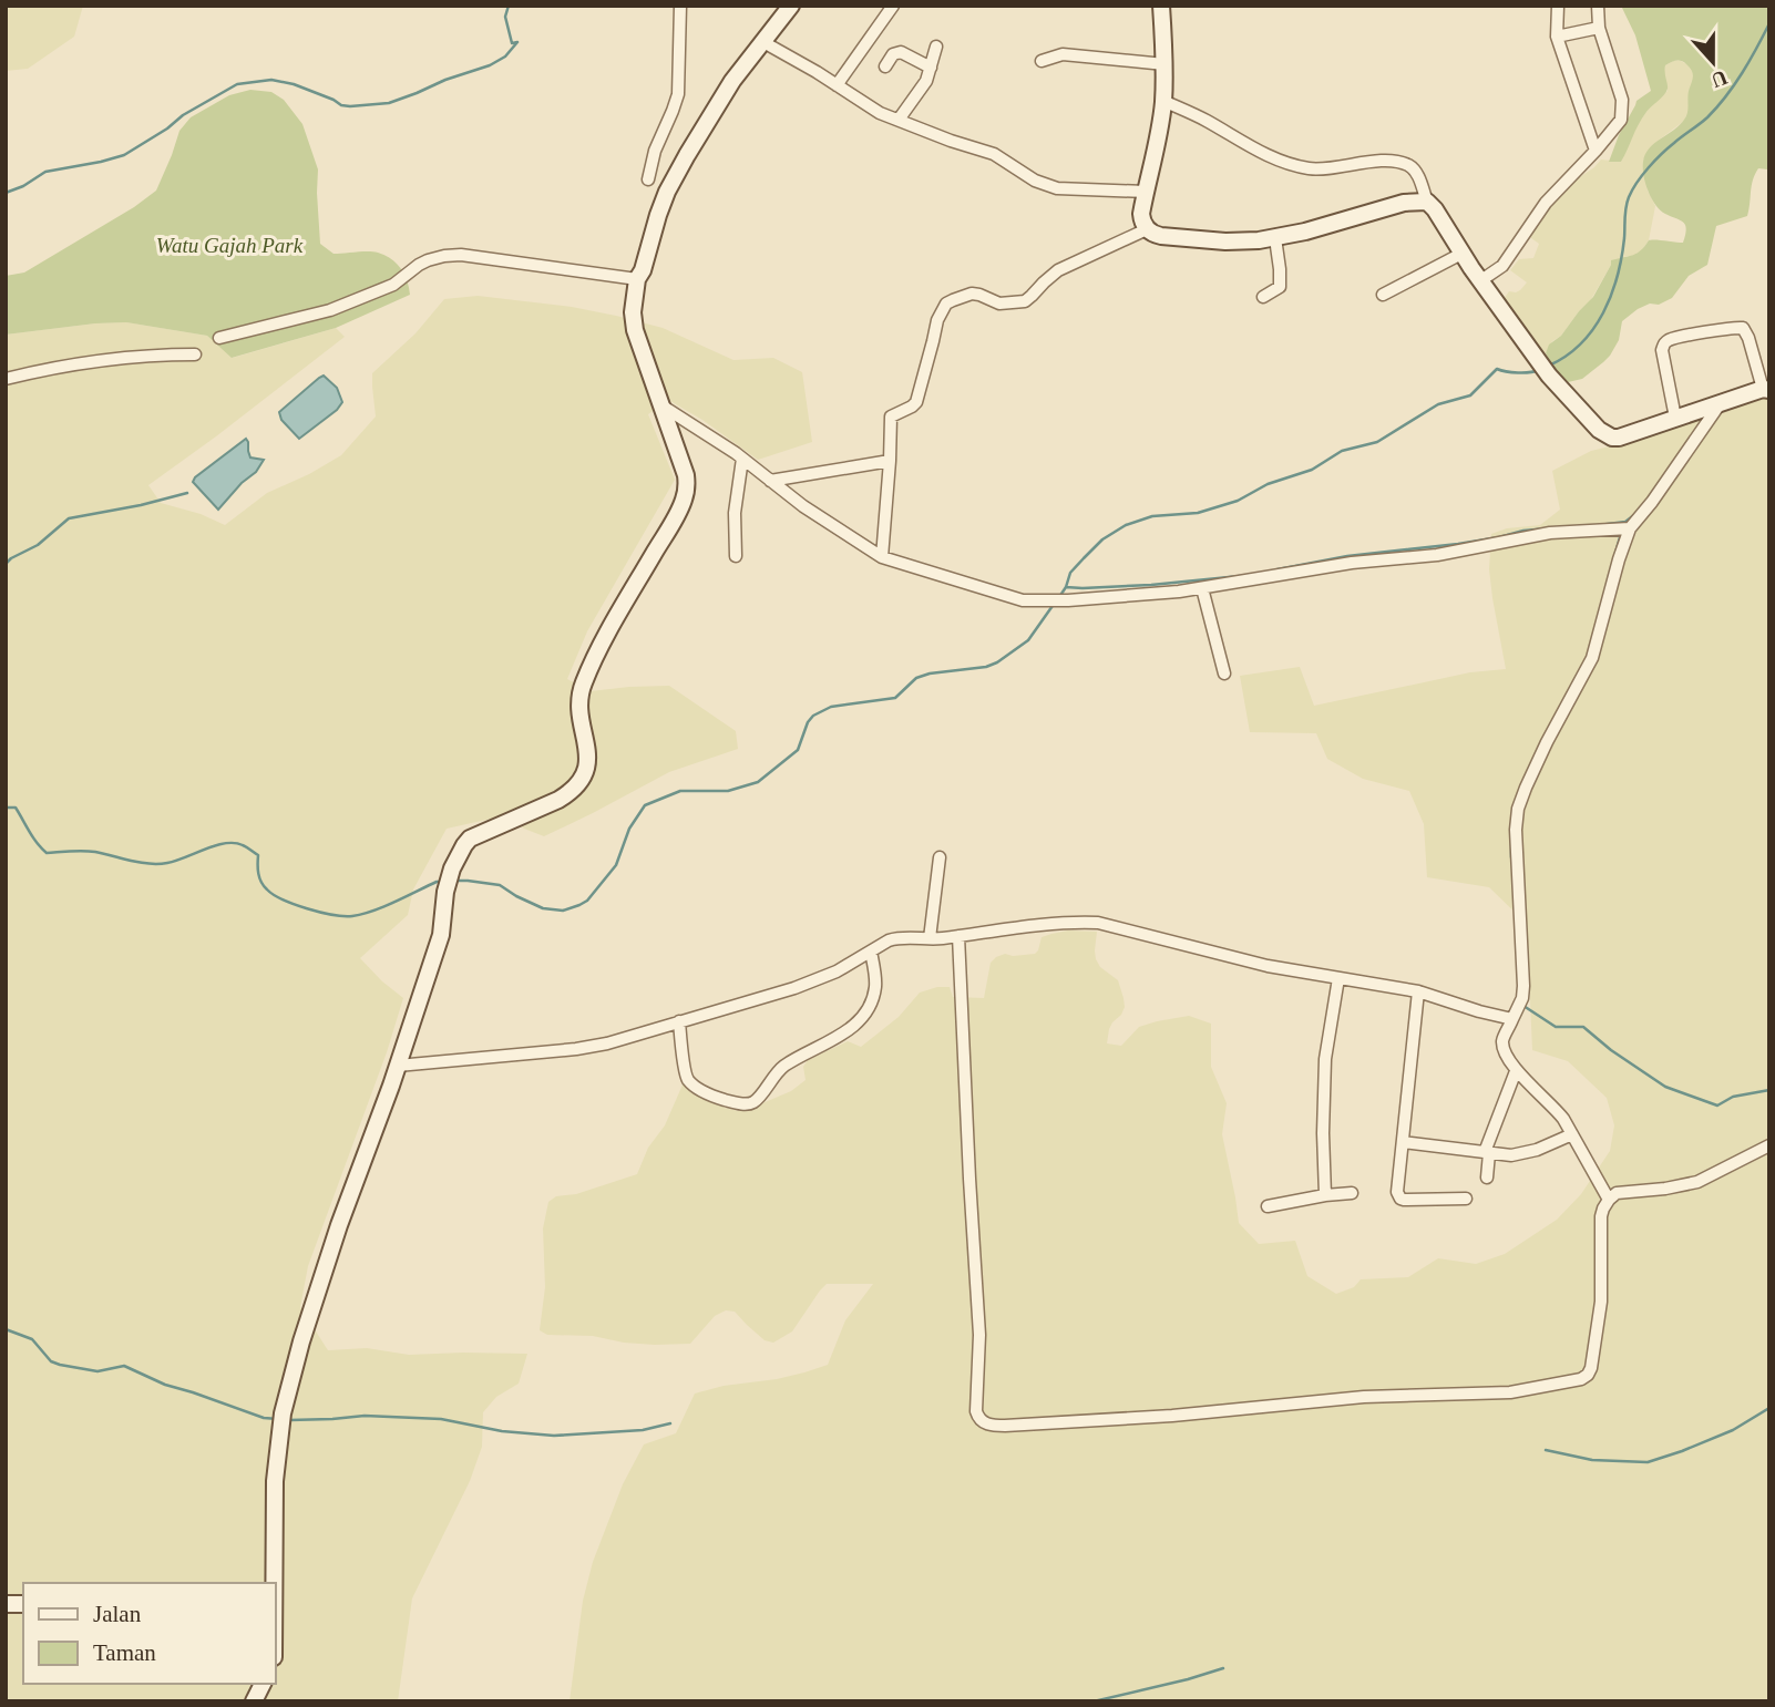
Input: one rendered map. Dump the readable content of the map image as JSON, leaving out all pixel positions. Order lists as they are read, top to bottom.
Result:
{
  "parks": ["Watu Gajah Park"],
  "legend": ["Jalan", "Taman"],
  "north": "bottom"
}
